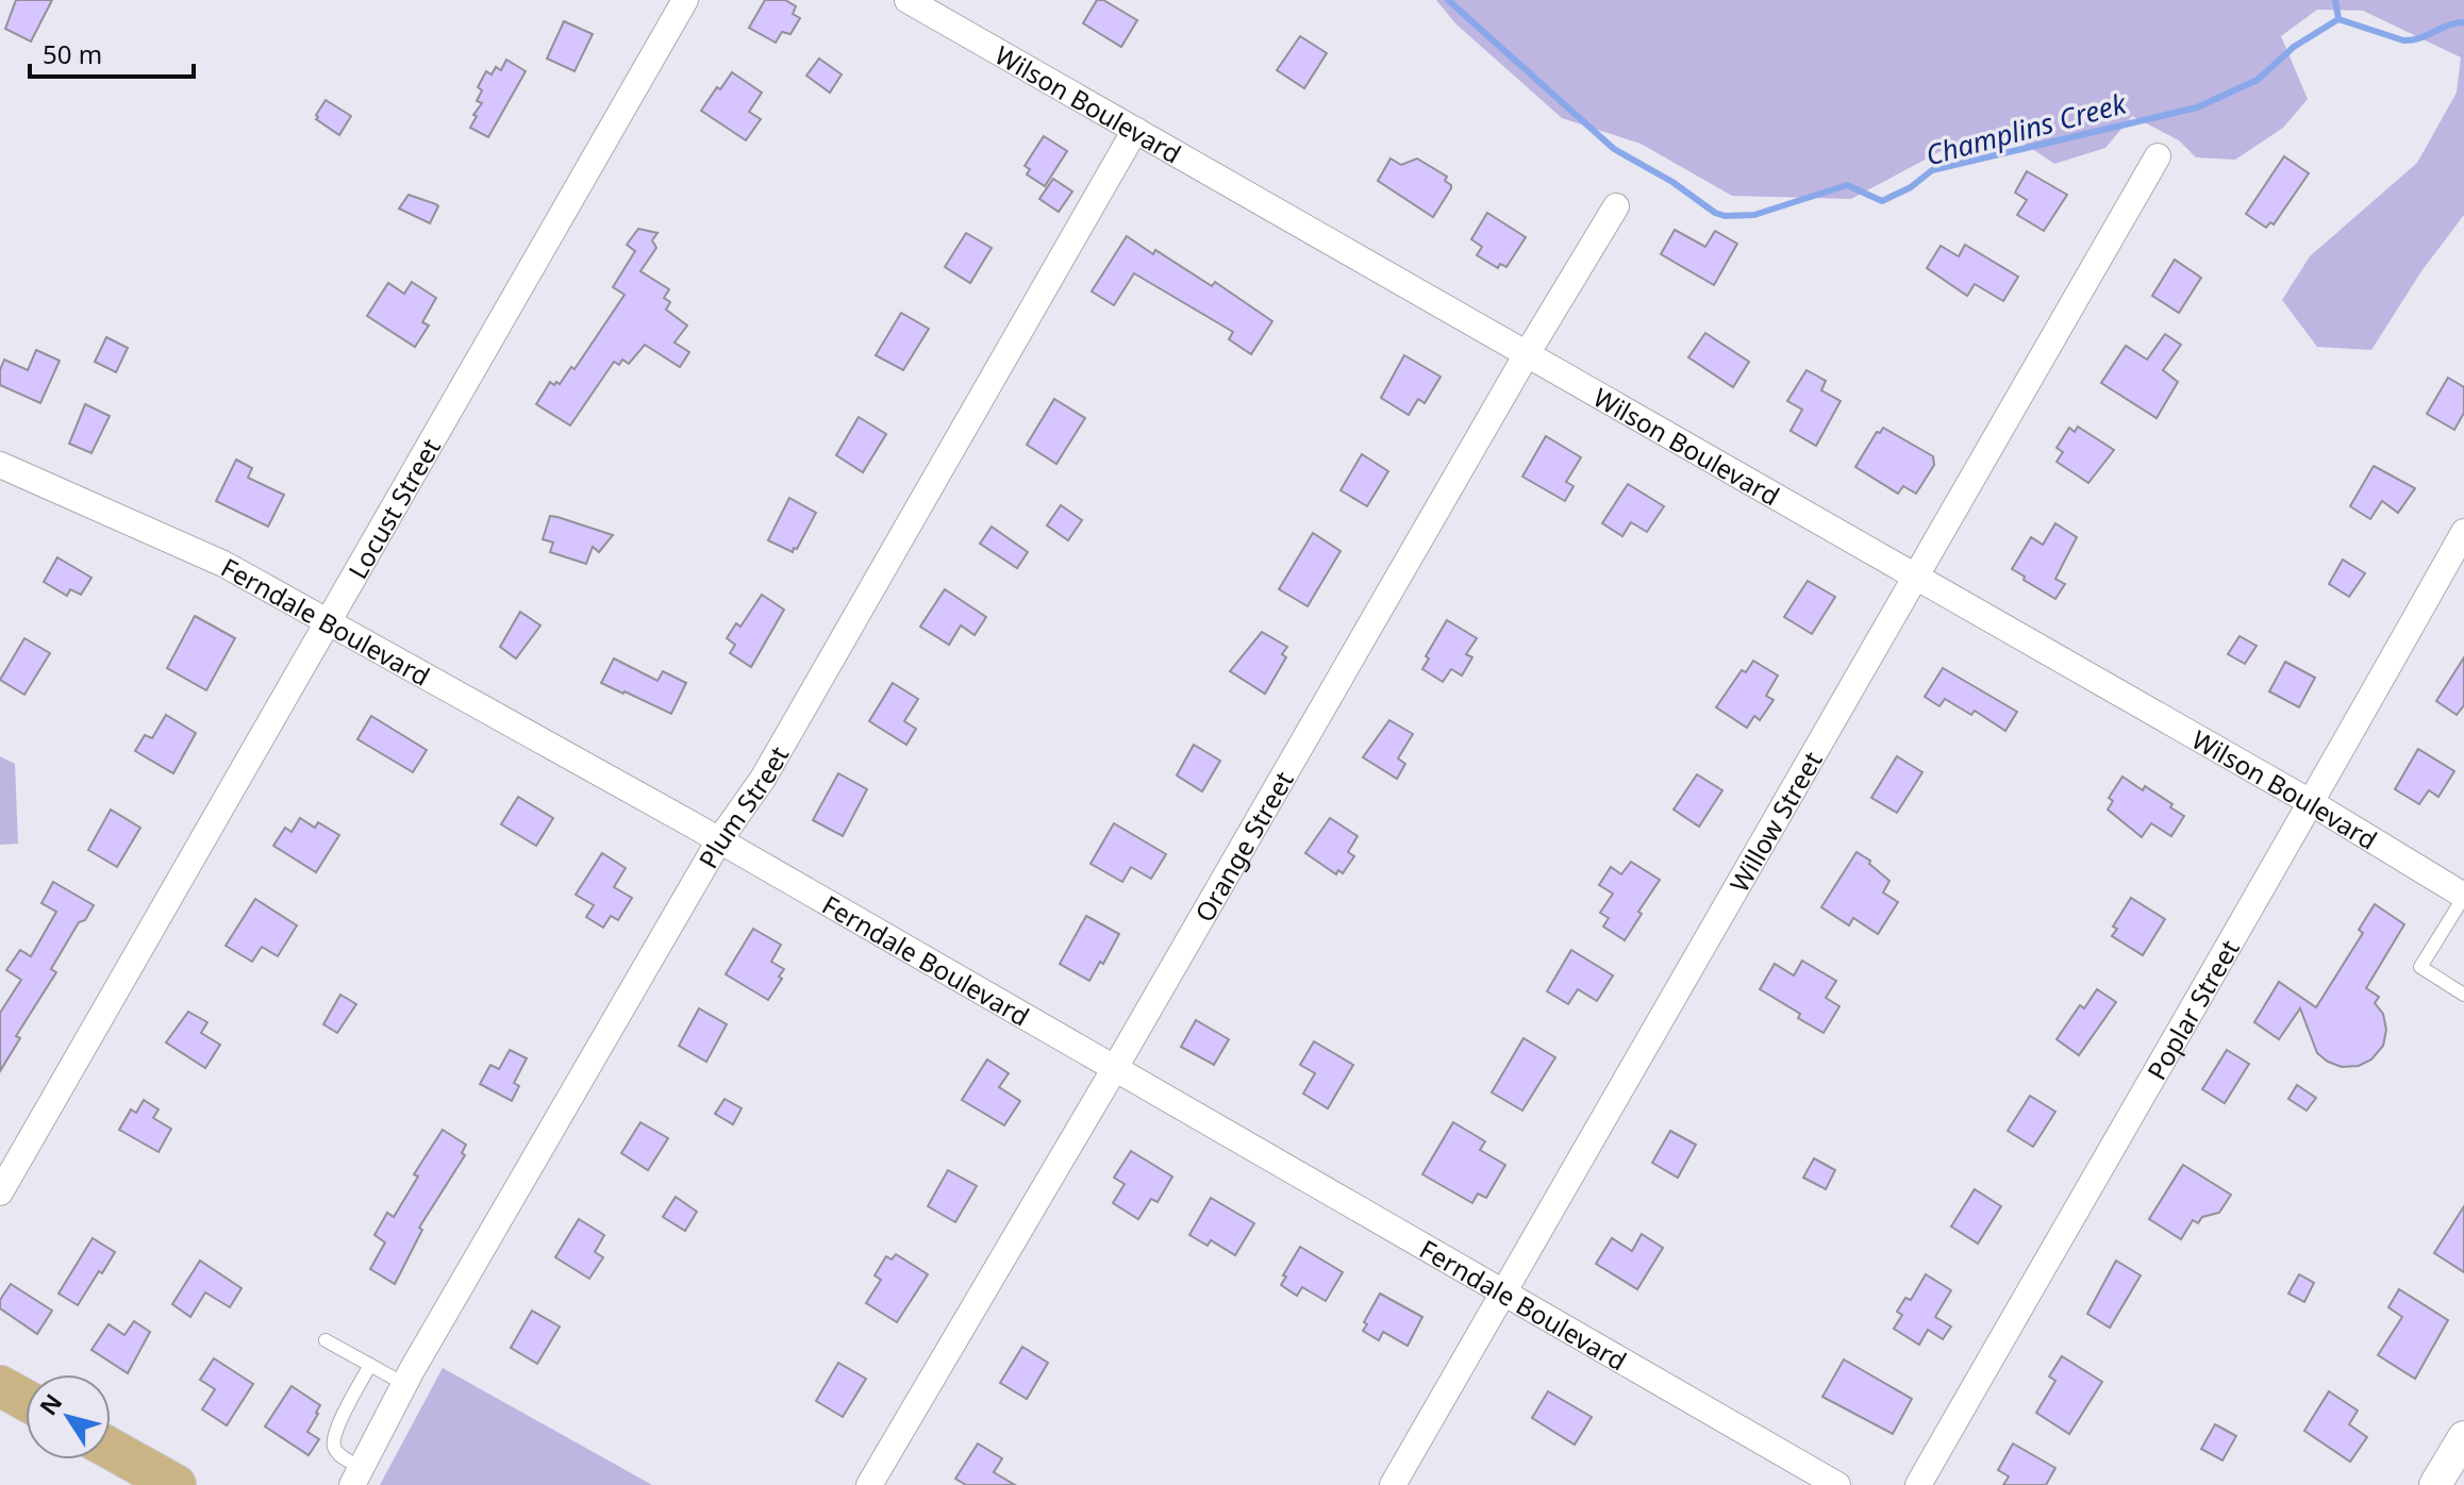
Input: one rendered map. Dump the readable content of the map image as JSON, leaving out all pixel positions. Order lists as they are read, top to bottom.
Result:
{
  "streets": {
    "street": [
      "Wilson Boulevard",
      "Locust Street",
      "Ferndale Boulevard",
      "Plum Street",
      "Willow Street",
      "Orange Street",
      "Poplar Street"
    ]
  },
  "crossings": [
    ["Wilson Boulevard", "Plum Street"],
    ["Wilson Boulevard", "Willow Street"],
    ["Wilson Boulevard", "Orange Street"],
    ["Wilson Boulevard", "Poplar Street"],
    ["Locust Street", "Ferndale Boulevard"],
    ["Ferndale Boulevard", "Plum Street"],
    ["Ferndale Boulevard", "Willow Street"],
    ["Ferndale Boulevard", "Orange Street"]
  ],
  "water": ["Champlins Creek"],
  "scale_bar": "50 m",
  "north": "top left"
}
